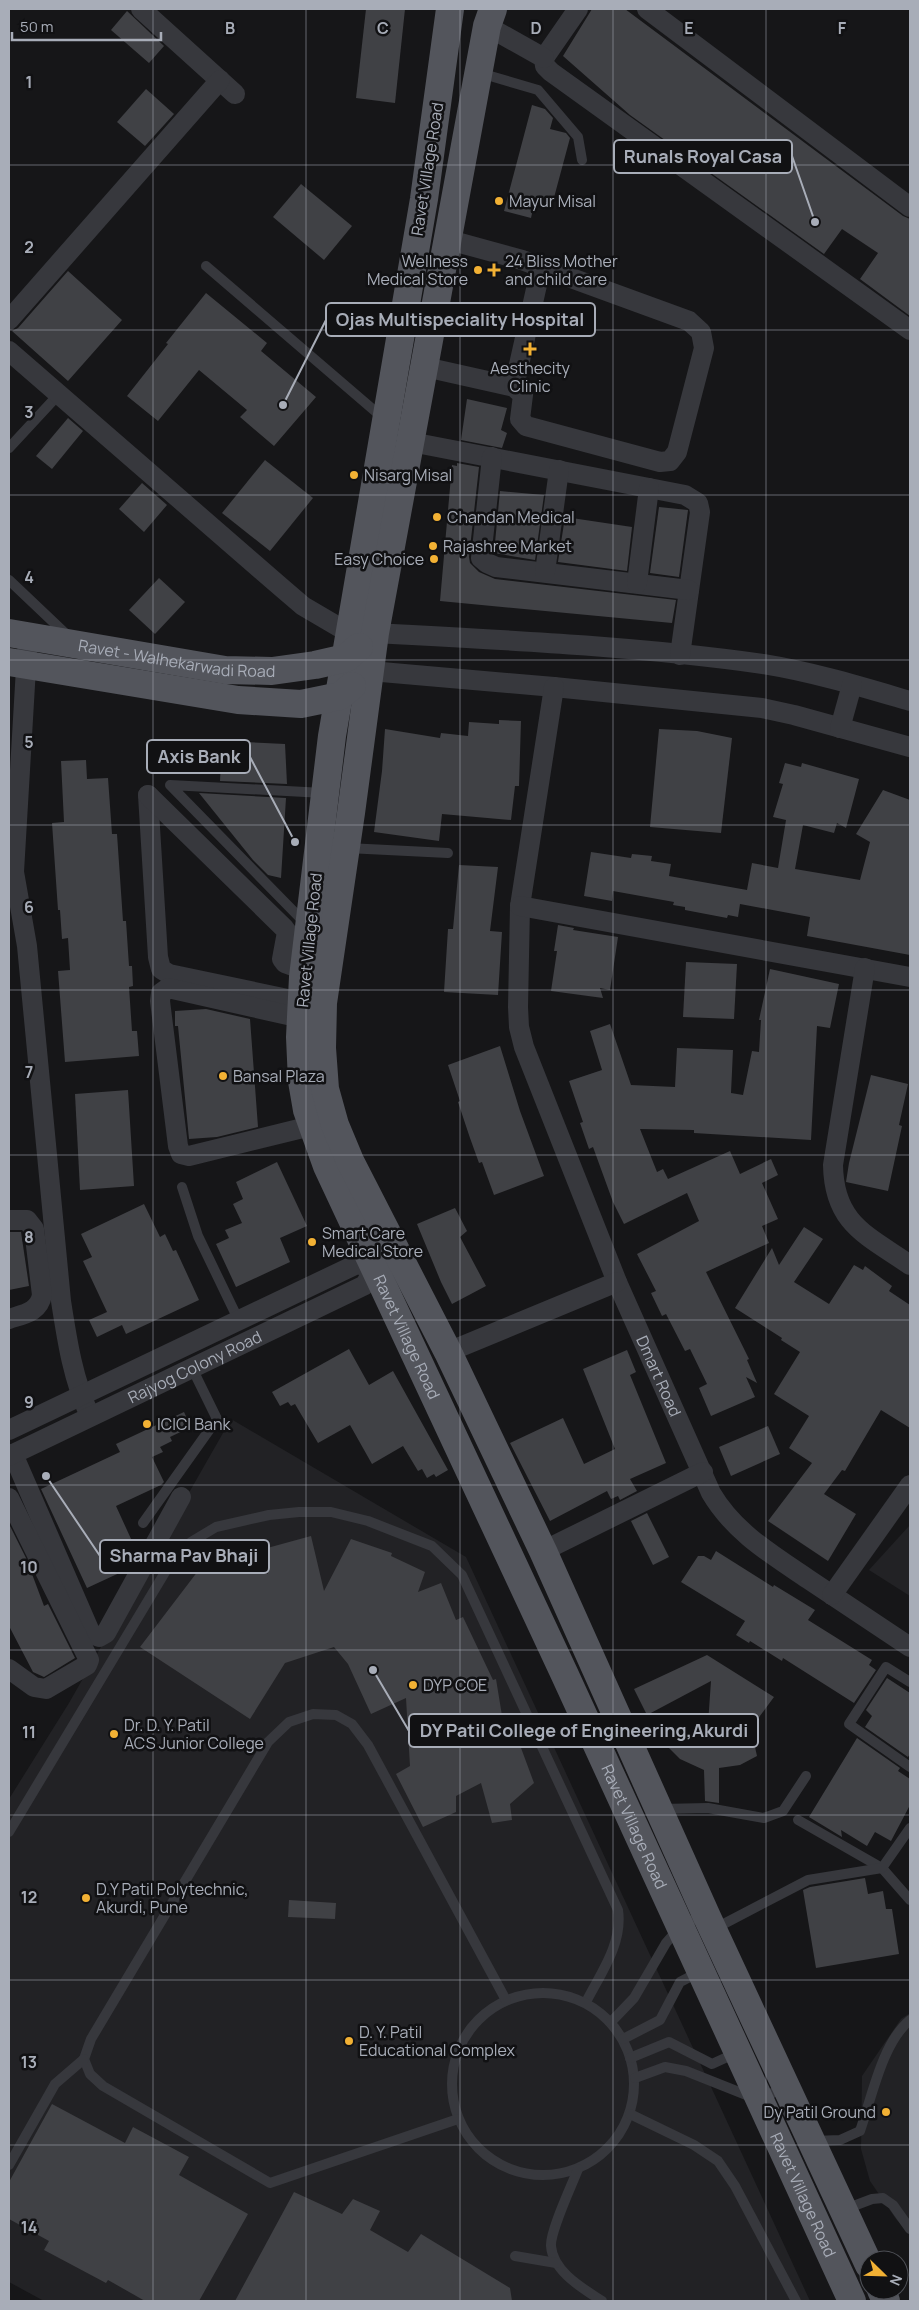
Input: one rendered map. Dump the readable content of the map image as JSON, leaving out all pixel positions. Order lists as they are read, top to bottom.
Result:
{
  "streets": {
    "main road": ["Ravet Village Road", "Ravet - Walhekarwadi Road"],
    "street": ["Rajyog Colony Road", "Dmart Road"]
  },
  "crossings": [
    ["Ravet Village Road", "Ravet - Walhekarwadi Road"],
    ["Ravet Village Road", "Rajyog Colony Road"]
  ],
  "places": {
    "other": [
      "Mayur Misal",
      "Runals Royal Casa",
      "Wellness Medical Store",
      "Ojas Multispeciality Hospital",
      "Nisarg Misal",
      "Chandan Medical",
      "Rajashree Market",
      "Easy Choice",
      "Axis Bank",
      "Bansal Plaza",
      "Smart Care Medical Store",
      "ICICI Bank",
      "Sharma Pav Bhaji",
      "DY Patil College of Engineering,Akurdi",
      "DYP COE",
      "Dr. D. Y. Patil ACS Junior College",
      "D.Y Patil Polytechnic, Akurdi, Pune",
      "D. Y. Patil Educational Complex",
      "Dy Patil Ground"
    ],
    "health": ["24 Bliss Mother and child care", "Aesthecity Clinic"]
  },
  "scale_bar": "50 m",
  "north": "bottom right",
  "grid": {
    "columns": [
      "B",
      "C",
      "D",
      "E",
      "F"
    ],
    "rows": [
      "1",
      "2",
      "3",
      "4",
      "5",
      "6",
      "7",
      "8",
      "9",
      "10",
      "11",
      "12",
      "13",
      "14"
    ]
  }
}
